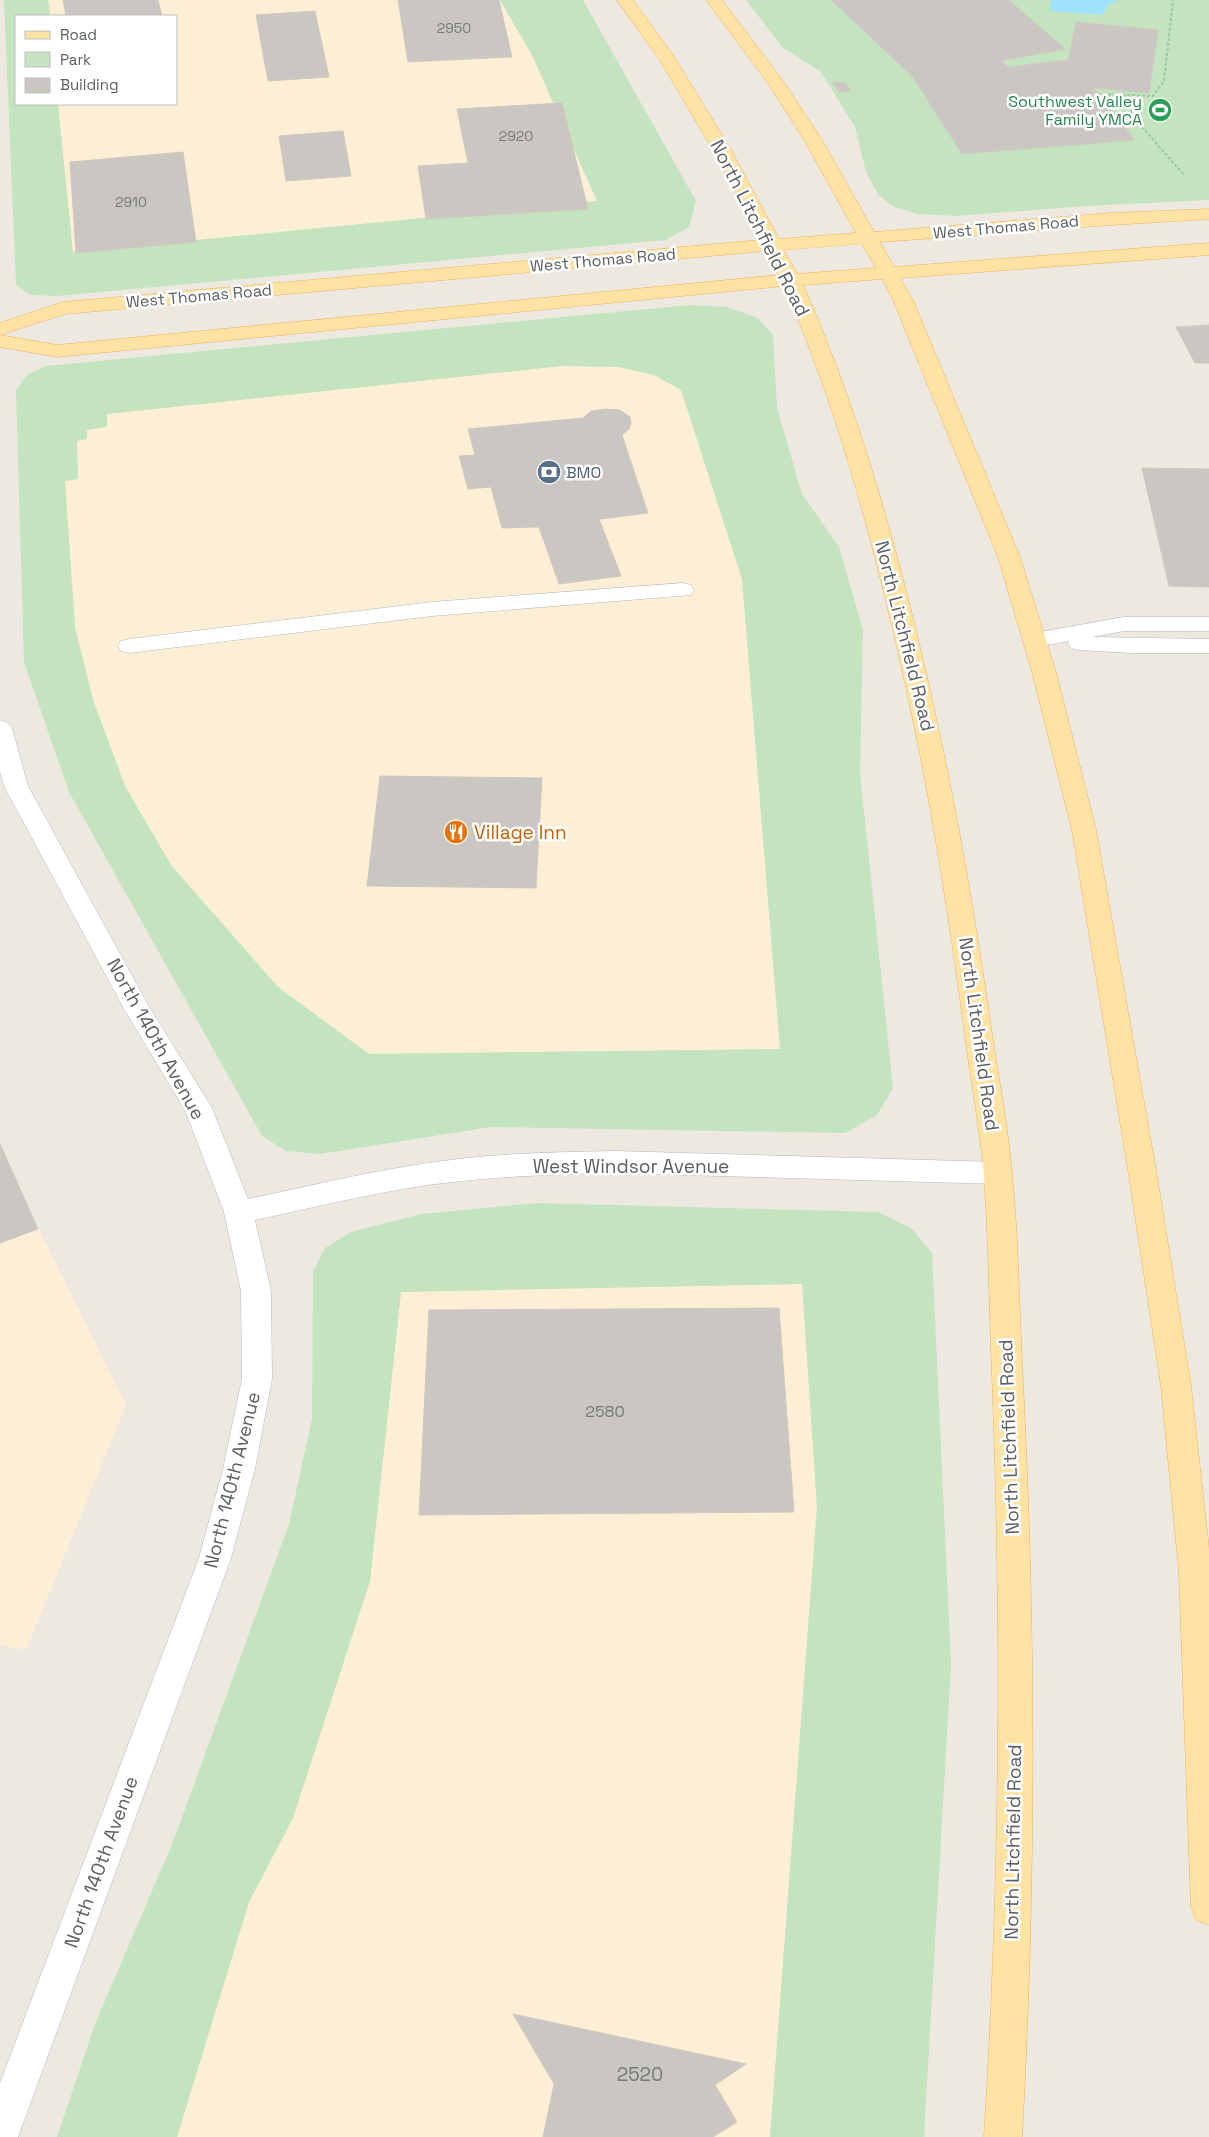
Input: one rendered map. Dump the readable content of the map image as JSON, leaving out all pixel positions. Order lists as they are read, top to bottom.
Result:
{
  "streets": {
    "main road": ["West Thomas Road", "North Litchfield Road"],
    "street": ["North 140th Avenue", "West Windsor Avenue"]
  },
  "crossings": [
    ["West Thomas Road", "North Litchfield Road"],
    ["North Litchfield Road", "West Windsor Avenue"],
    ["North 140th Avenue", "West Windsor Avenue"]
  ],
  "places": {
    "sports": ["Southwest Valley Family YMCA"],
    "bank": ["BMO"],
    "restaurant": ["Village Inn"]
  },
  "house_numbers": [
    "2950",
    "2920",
    "2910",
    "2580",
    "2520"
  ],
  "legend": ["Road", "Park", "Building"]
}
